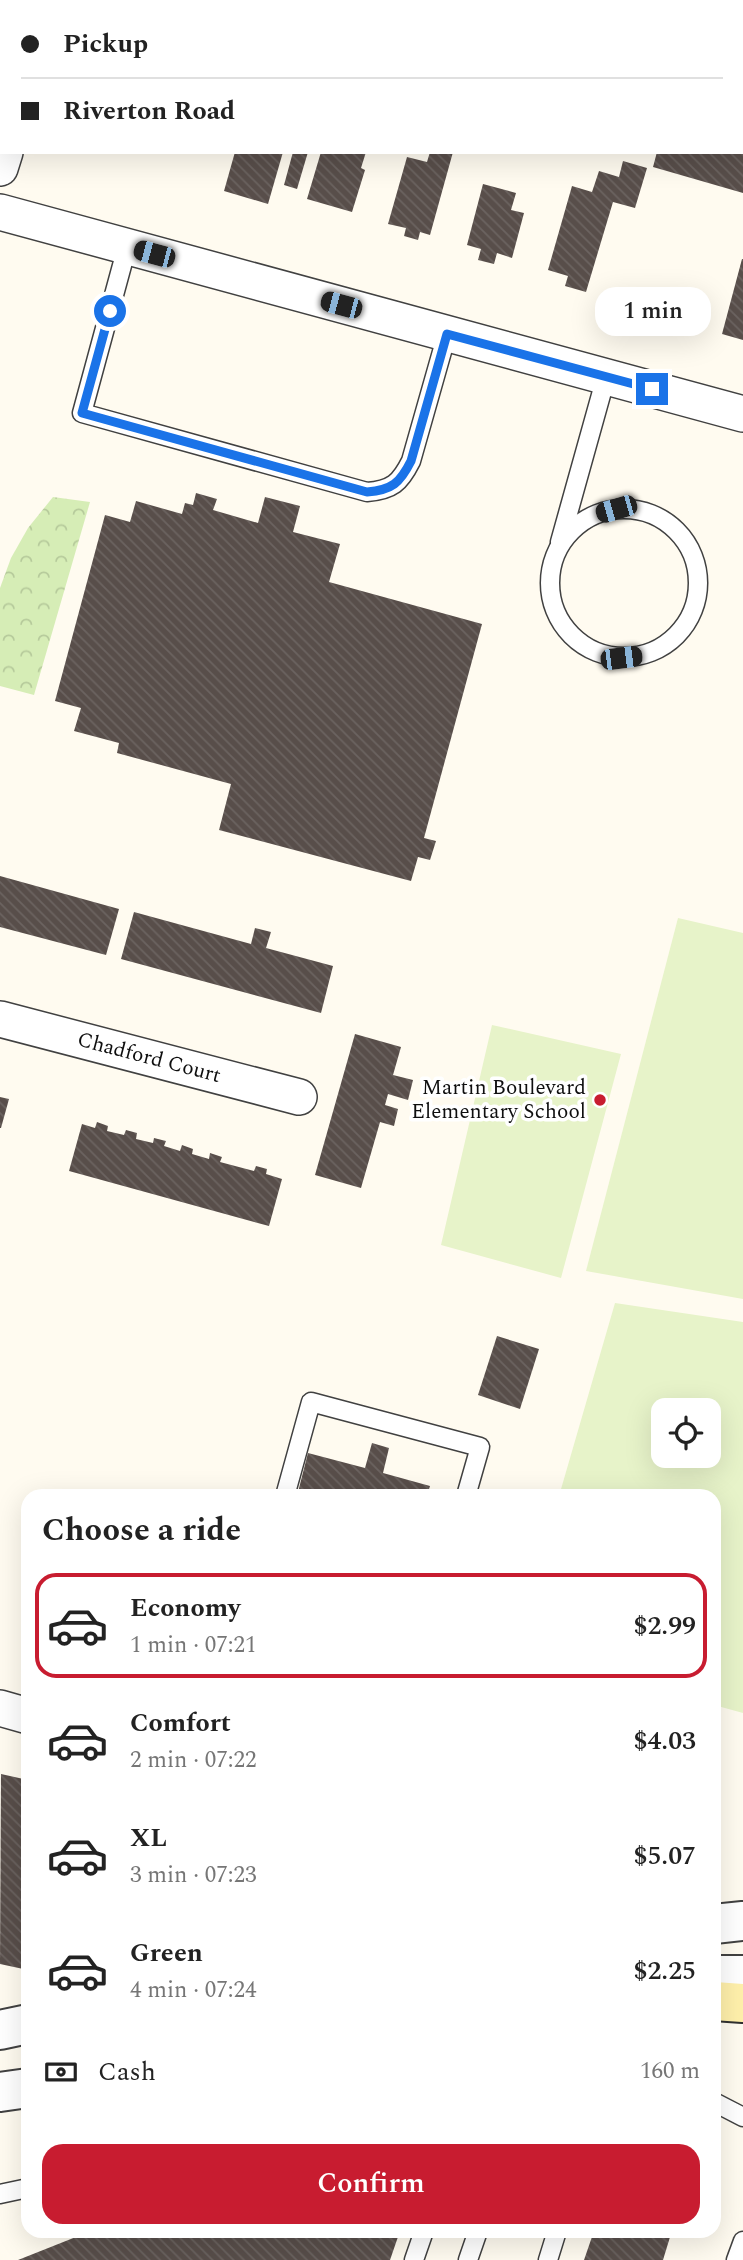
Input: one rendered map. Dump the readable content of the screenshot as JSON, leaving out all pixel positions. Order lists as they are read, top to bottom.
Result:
{
  "streets": {
    "street": ["Chadford Court"]
  },
  "places": ["Martin Boulevard Elementary School"],
  "page": {
    "banner": ["Pickup", "Riverton Road"],
    "bubble": "1 min",
    "heading": "Choose a ride",
    "list": [
      {
        "name": "Economy",
        "note": "1 min · 07:21",
        "value": "$2.99"
      },
      {
        "name": "Comfort",
        "note": "2 min · 07:22",
        "value": "$4.03"
      },
      {
        "name": "XL",
        "note": "3 min · 07:23",
        "value": "$5.07"
      },
      {
        "name": "Green",
        "note": "4 min · 07:24",
        "value": "$2.25"
      }
    ],
    "pay": ["Cash", "160 m"],
    "buttons": "Confirm"
  }
}
